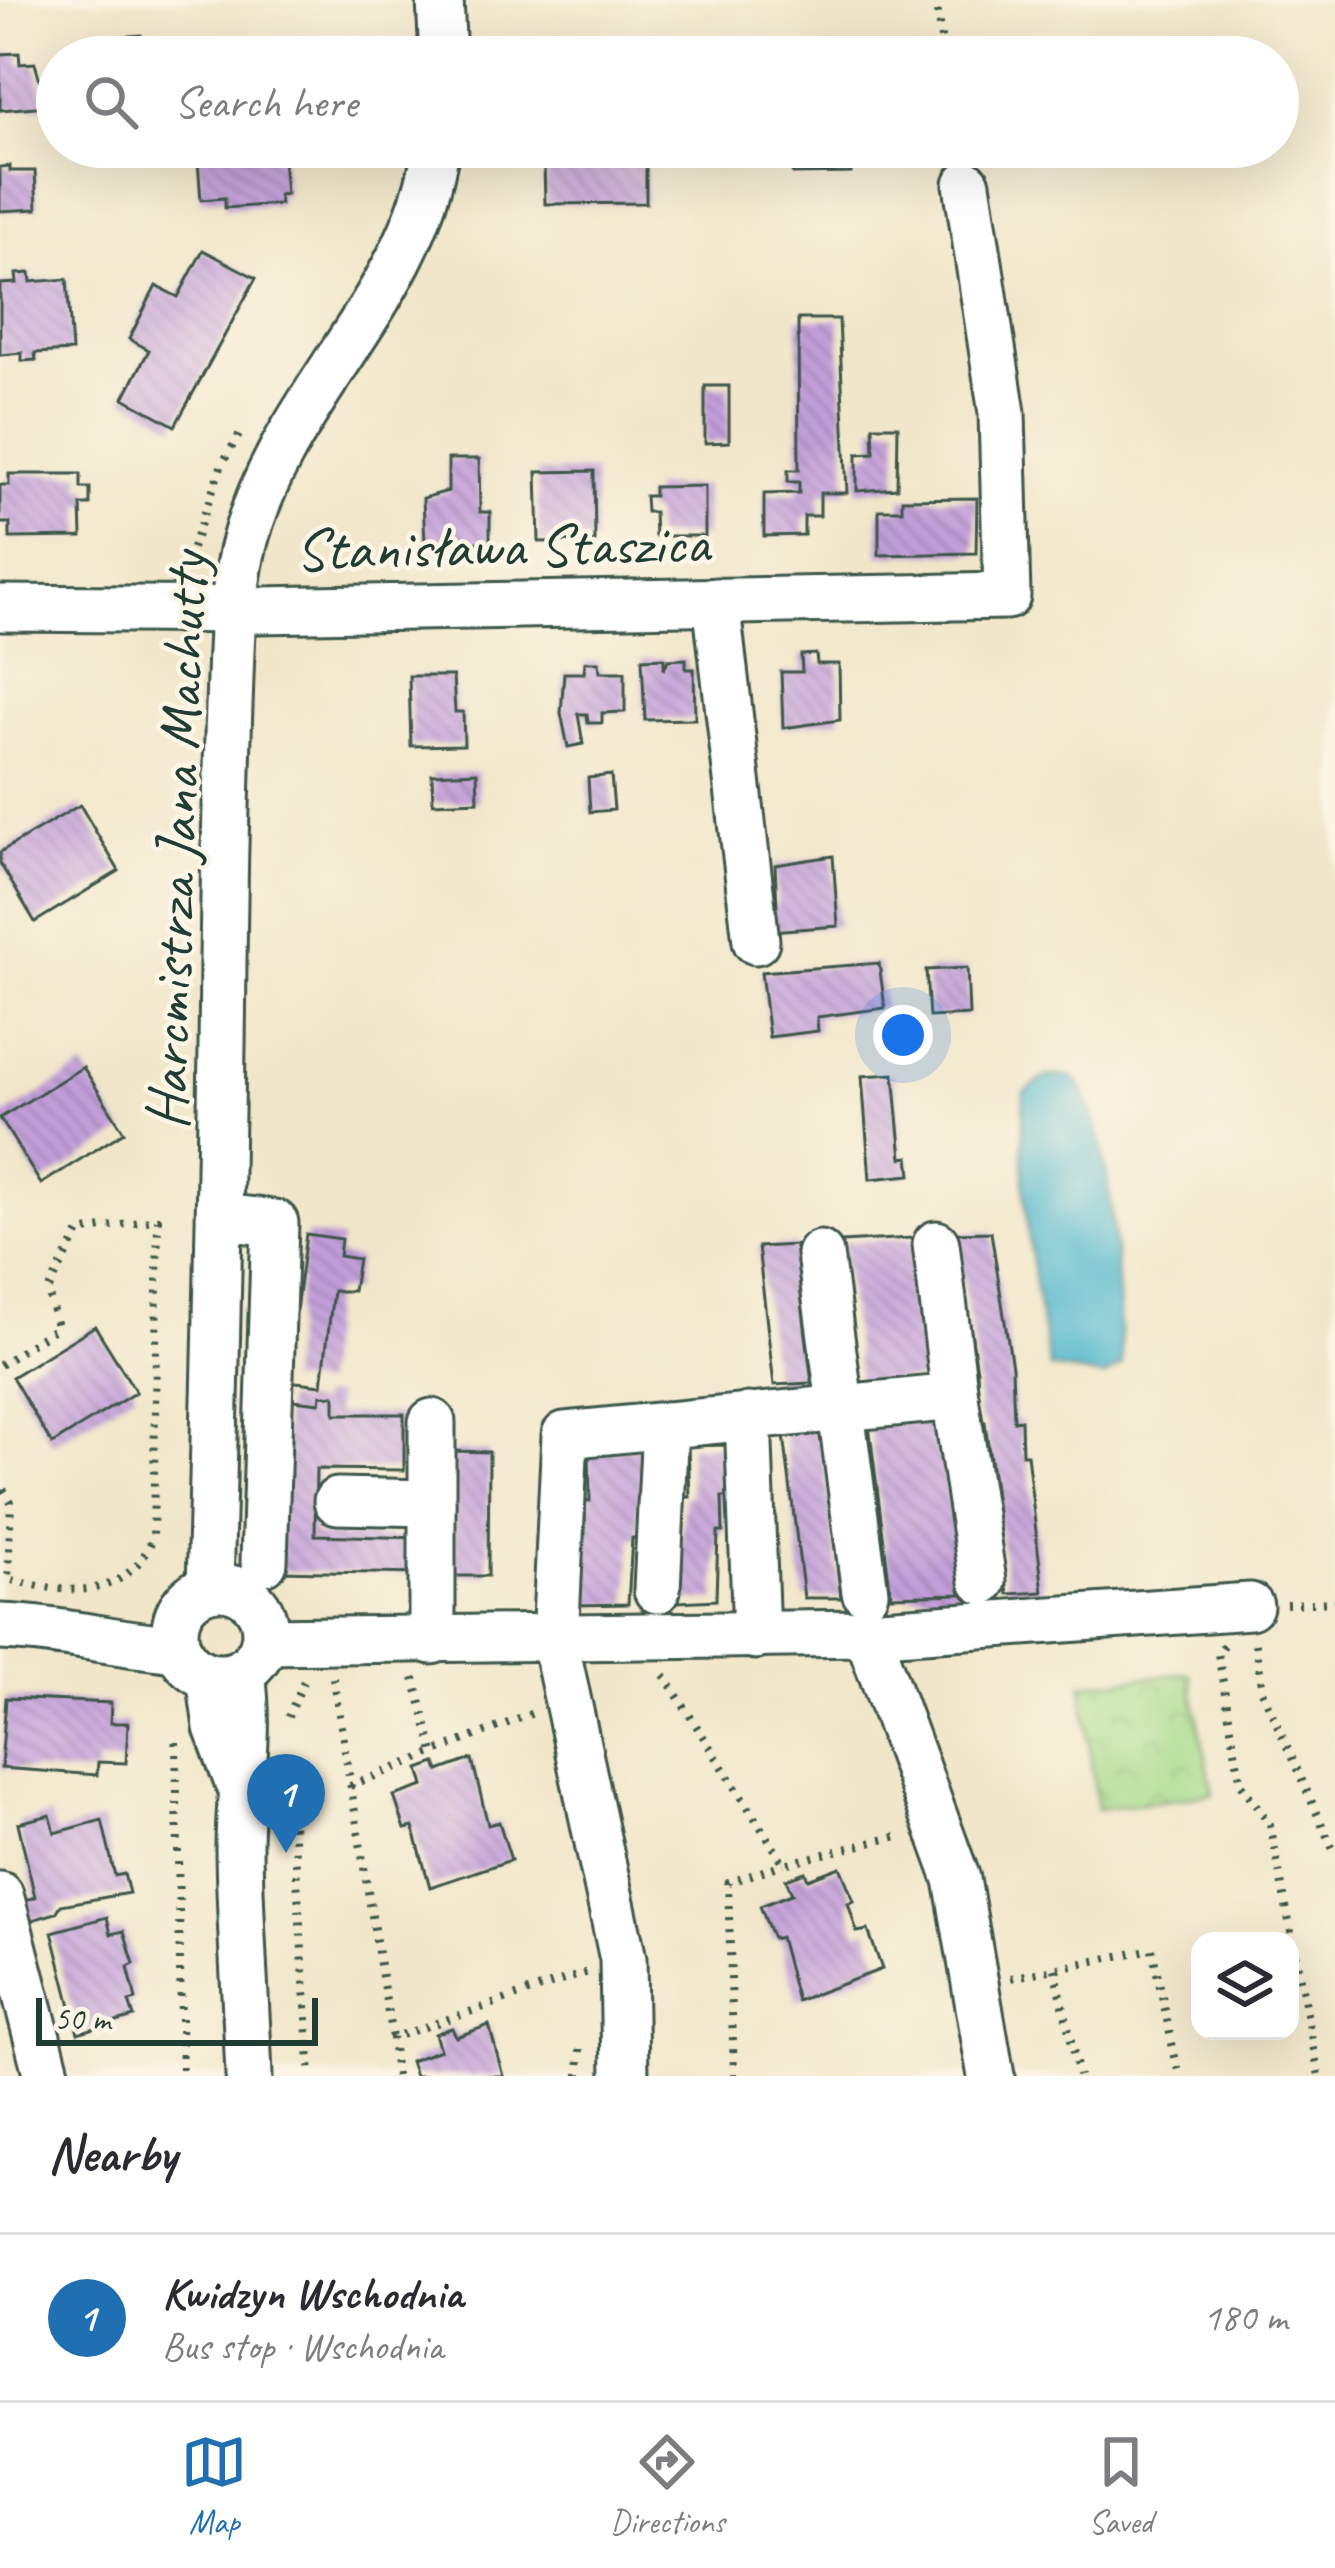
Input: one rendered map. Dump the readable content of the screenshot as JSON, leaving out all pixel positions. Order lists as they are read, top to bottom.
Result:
{
  "streets": {
    "street": ["Stanisława Staszica", "Harcmistrza Jana Machutty"]
  },
  "crossings": [
    ["Stanisława Staszica", "Harcmistrza Jana Machutty"]
  ],
  "scale_bar": "50 m",
  "page": {
    "search": "Search here",
    "pins": "1",
    "scale": "50 m",
    "heading": "Nearby",
    "list": [
      {
        "mark": "1",
        "name": "Kwidzyn Wschodnia",
        "note": "Bus stop · Wschodnia",
        "value": "180 m"
      }
    ],
    "nav": ["Map", "Directions", "Saved"]
  }
}
